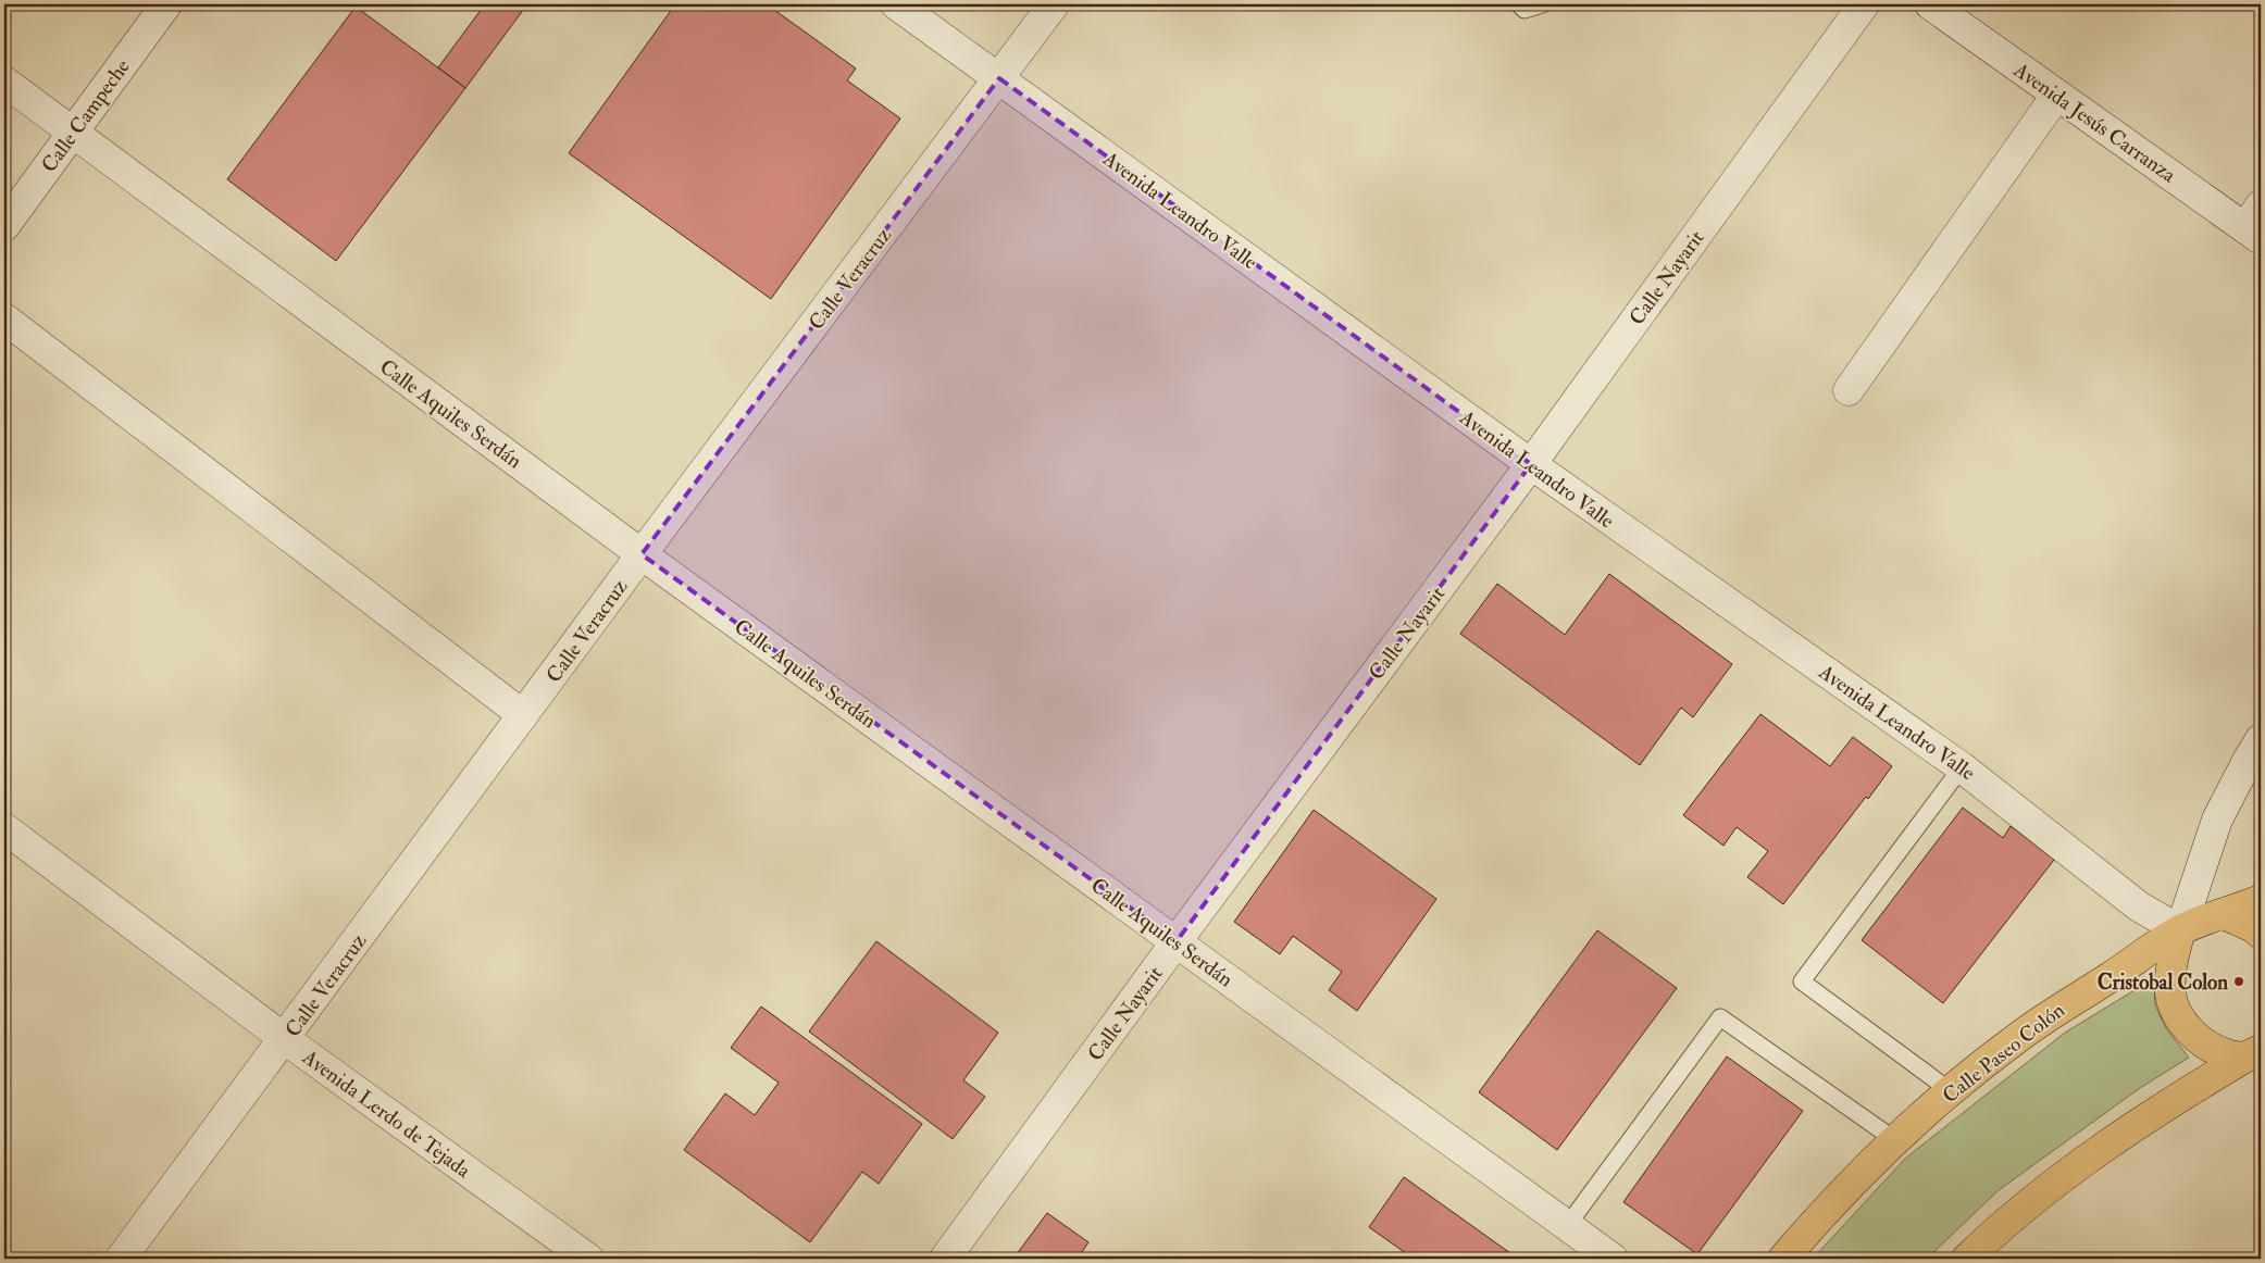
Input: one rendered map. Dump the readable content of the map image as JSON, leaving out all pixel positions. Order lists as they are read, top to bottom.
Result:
{
  "streets": {
    "main road": ["Calle Paseo Colón"],
    "street": [
      "Calle Campeche",
      "Avenida Jesús Carranza",
      "Avenida Leandro Valle",
      "Calle Nayarit",
      "Calle Veracruz",
      "Calle Aquiles Serdán",
      "Avenida Lerdo de Tejada"
    ]
  },
  "crossings": [
    ["Calle Campeche", "Calle Aquiles Serdán"],
    ["Avenida Leandro Valle", "Calle Nayarit"],
    ["Avenida Leandro Valle", "Calle Veracruz"],
    ["Avenida Leandro Valle", "Calle Paseo Colón"],
    ["Calle Nayarit", "Calle Aquiles Serdán"],
    ["Calle Veracruz", "Calle Aquiles Serdán"],
    ["Calle Veracruz", "Avenida Lerdo de Tejada"]
  ],
  "places": ["Cristobal Colon"]
}
